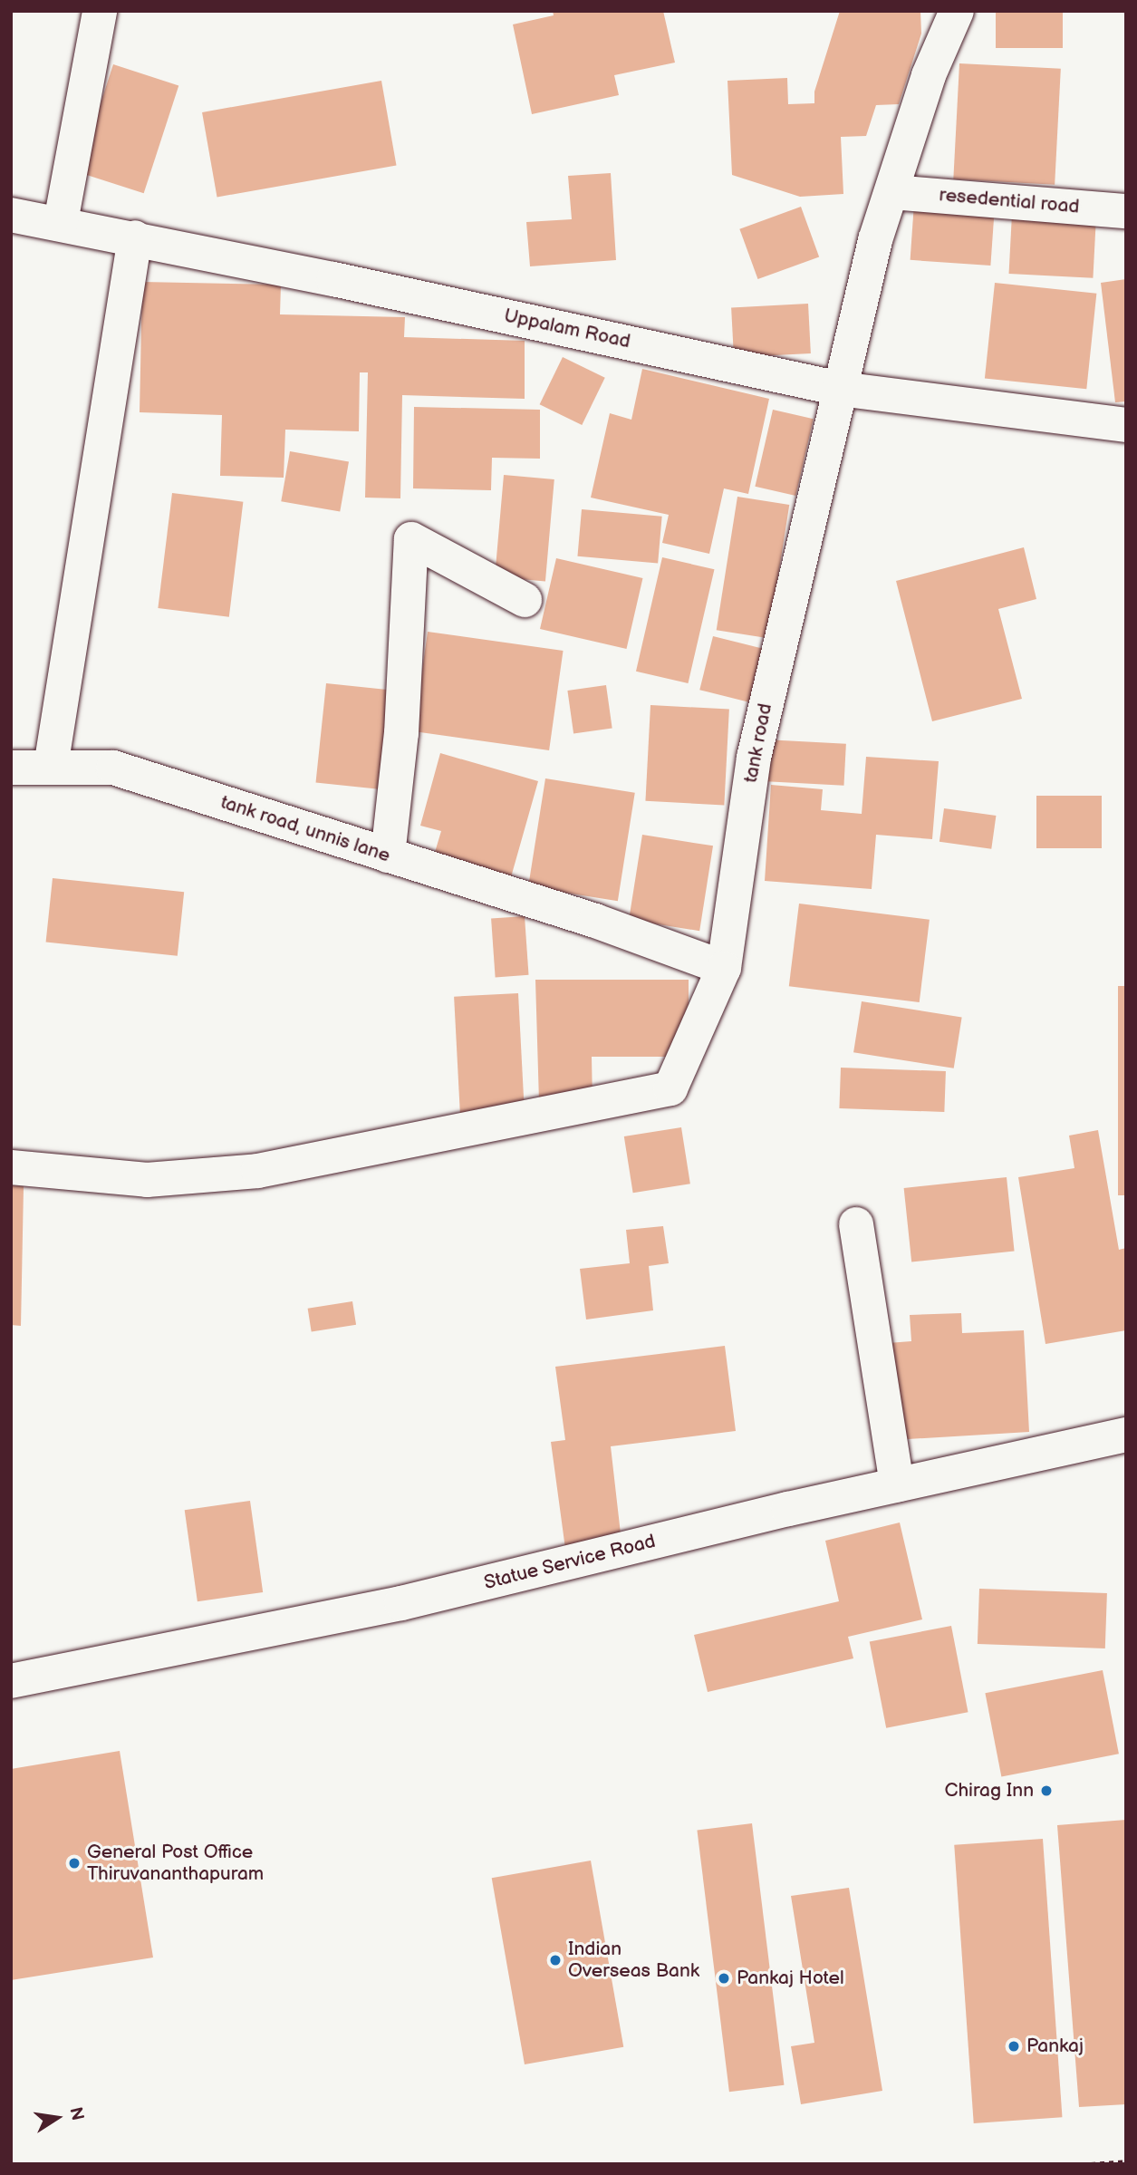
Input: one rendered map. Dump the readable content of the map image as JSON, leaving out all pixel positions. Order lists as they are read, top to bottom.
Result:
{
  "streets": {
    "street": [
      "resedential road",
      "Uppalam Road",
      "tank road",
      "tank road, unnis lane",
      "Statue Service Road"
    ]
  },
  "crossings": [
    ["resedential road", "tank road"],
    ["Uppalam Road", "tank road"],
    ["tank road", "tank road, unnis lane"]
  ],
  "places": [
    "Chirag Inn",
    "General Post Office Thiruvananthapuram",
    "Indian Overseas Bank",
    "Pankaj Hotel",
    "Pankaj"
  ],
  "north": "right"
}
